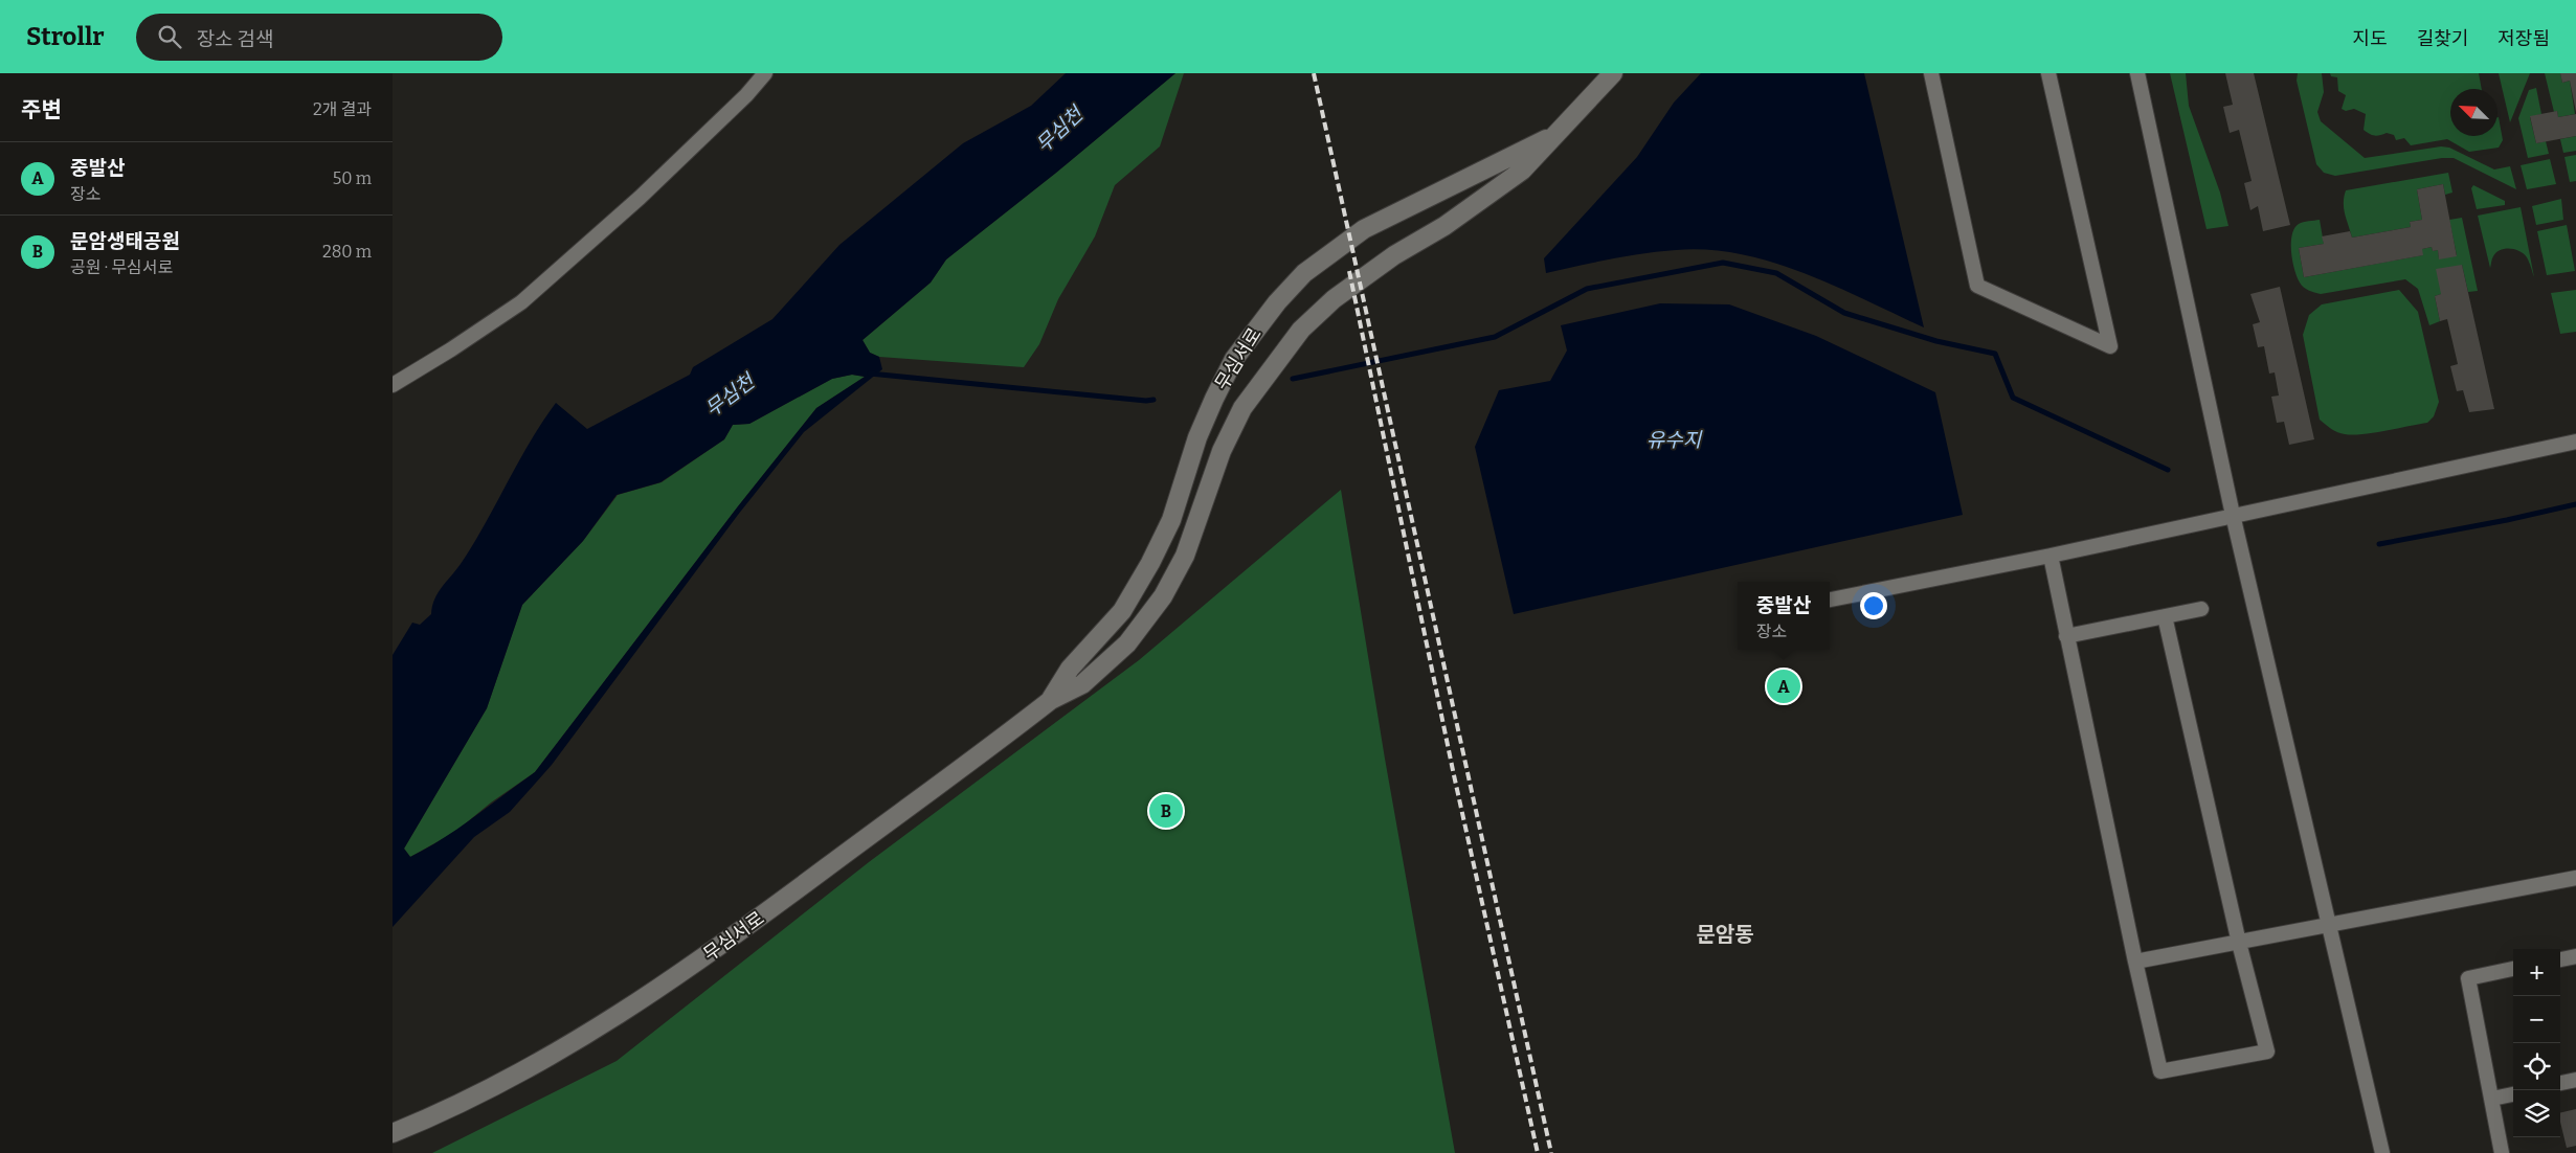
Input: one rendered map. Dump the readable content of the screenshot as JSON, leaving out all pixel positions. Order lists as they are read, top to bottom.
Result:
{
  "streets": {
    "street": ["무심서로"]
  },
  "districts": ["문암동"],
  "water": ["무심천", "유수지"],
  "north": "top left",
  "page": {
    "header": "Strollr",
    "search": "장소 검색",
    "nav": ["지도", "길찾기", "저장됨"],
    "heading": ["주변", "2개 결과"],
    "list": [
      {
        "mark": "A",
        "name": "중발산",
        "note": "장소",
        "value": "50 m"
      },
      {
        "mark": "B",
        "name": "문암생태공원",
        "note": "공원 · 무심서로",
        "value": "280 m"
      }
    ],
    "popup": ["중발산", "장소"],
    "pins": ["A", "B"],
    "map_buttons": ["+", "−"]
  }
}
